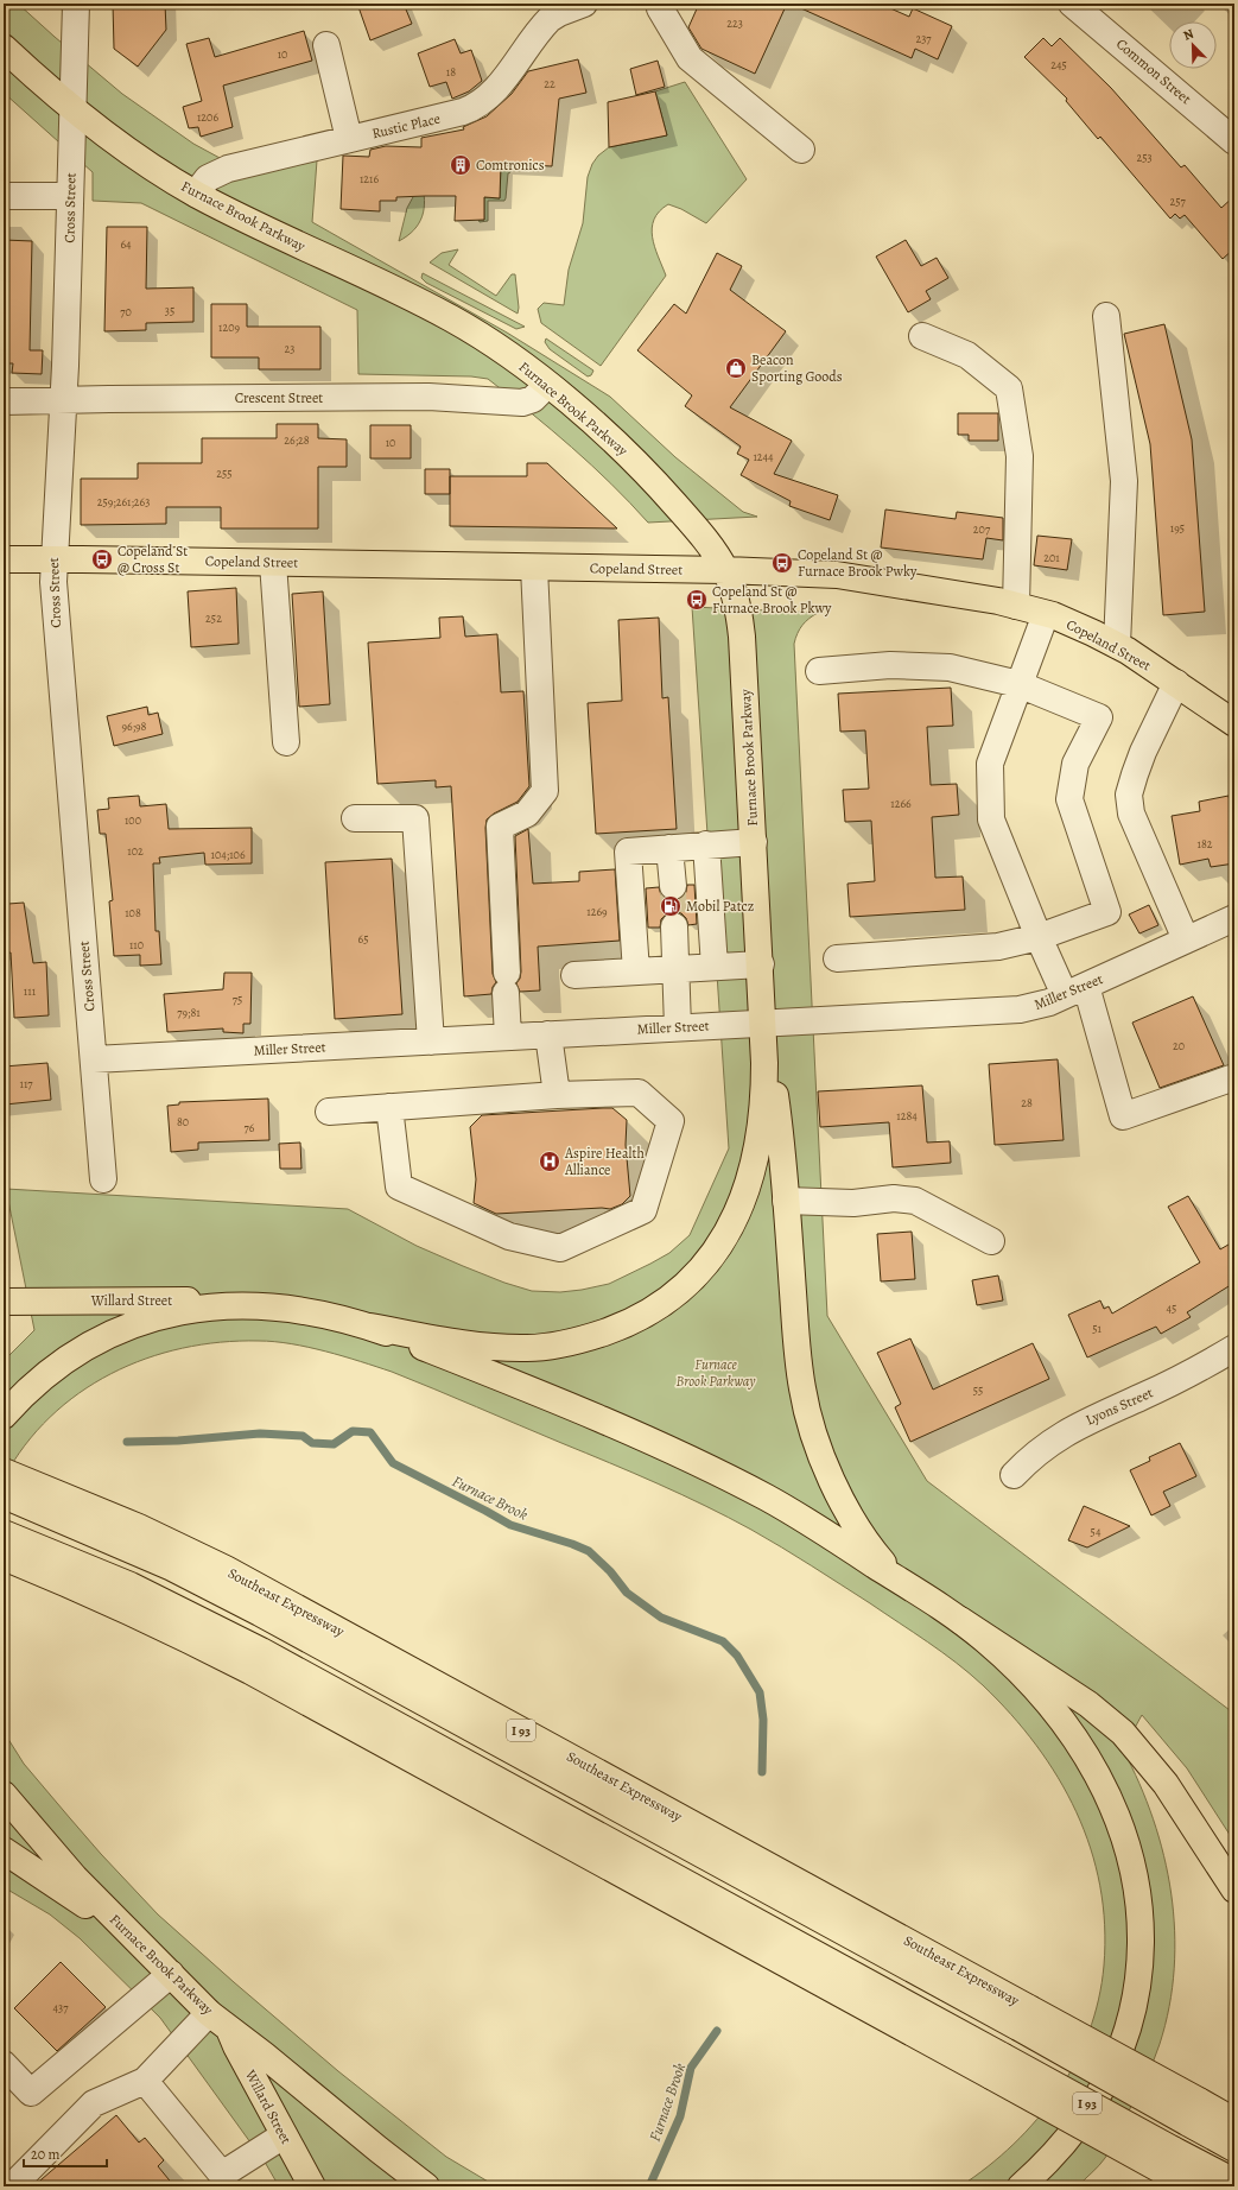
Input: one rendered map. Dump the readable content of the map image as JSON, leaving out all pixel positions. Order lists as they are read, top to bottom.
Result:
{
  "streets": {
    "main road": [
      "Furnace Brook Parkway",
      "Copeland Street",
      "Willard Street",
      "Southeast Expressway",
      "I 93"
    ],
    "street": [
      "Common Street",
      "Rustic Place",
      "Cross Street",
      "Crescent Street",
      "Miller Street",
      "Lyons Street"
    ]
  },
  "crossings": [
    ["Rustic Place", "Furnace Brook Parkway"],
    ["Cross Street", "Furnace Brook Parkway"],
    ["Cross Street", "Crescent Street"],
    ["Cross Street", "Copeland Street"],
    ["Cross Street", "Miller Street"],
    ["Furnace Brook Parkway", "Crescent Street"],
    ["Furnace Brook Parkway", "Copeland Street"],
    ["Furnace Brook Parkway", "Miller Street"],
    ["Furnace Brook Parkway", "Willard Street"],
    ["Southeast Expressway", "I 93"]
  ],
  "water": ["Furnace Brook"],
  "parks": ["Furnace Brook Parkway"],
  "places": {
    "building": ["Comtronics"],
    "shop": ["Beacon Sporting Goods"],
    "bus stop": ["Copeland St @ Cross St", "Copeland St @ Furnace Brook Pwky", "Copeland St @ Furnace Brook Pkwy"],
    "fuel station": ["Mobil Patcz"],
    "hospital": ["Aspire Health Alliance"]
  },
  "house_numbers": [
    "223",
    "237",
    "10",
    "245",
    "18",
    "22",
    "1206",
    "253",
    "1216",
    "257",
    "64",
    "35",
    "70",
    "1209",
    "23",
    "26;28",
    "10",
    "1244",
    "255",
    "259;261;263",
    "195",
    "207",
    "201",
    "252",
    "96;98",
    "1266",
    "100",
    "182",
    "102",
    "104;106",
    "1269",
    "108",
    "65",
    "110",
    "111",
    "75",
    "79;81",
    "20",
    "117",
    "28",
    "1284",
    "80",
    "76",
    "45",
    "51",
    "55",
    "54",
    "437"
  ],
  "scale_bar": "20 m",
  "north": "top left"
}
